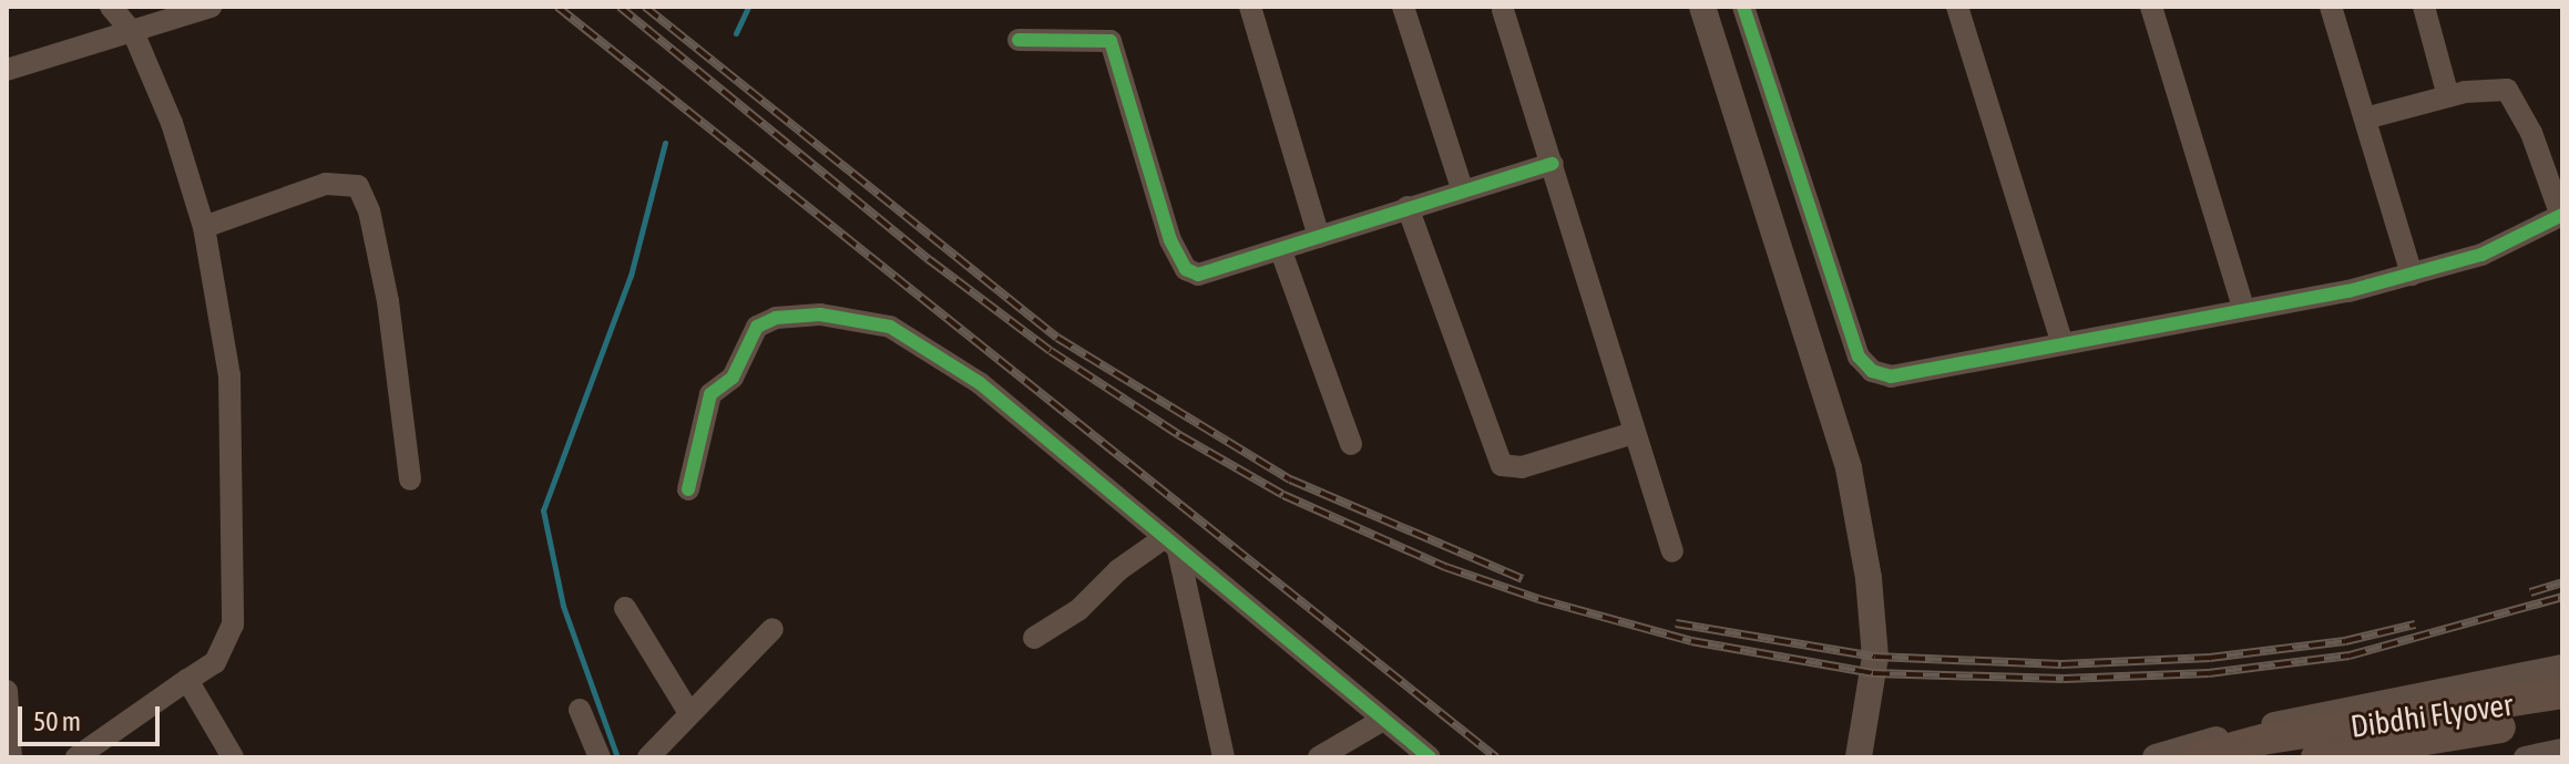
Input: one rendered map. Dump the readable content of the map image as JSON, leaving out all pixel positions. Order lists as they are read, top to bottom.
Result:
{
  "streets": {
    "main road": ["Dibdhi Flyover"]
  },
  "scale_bar": "50 m"
}
